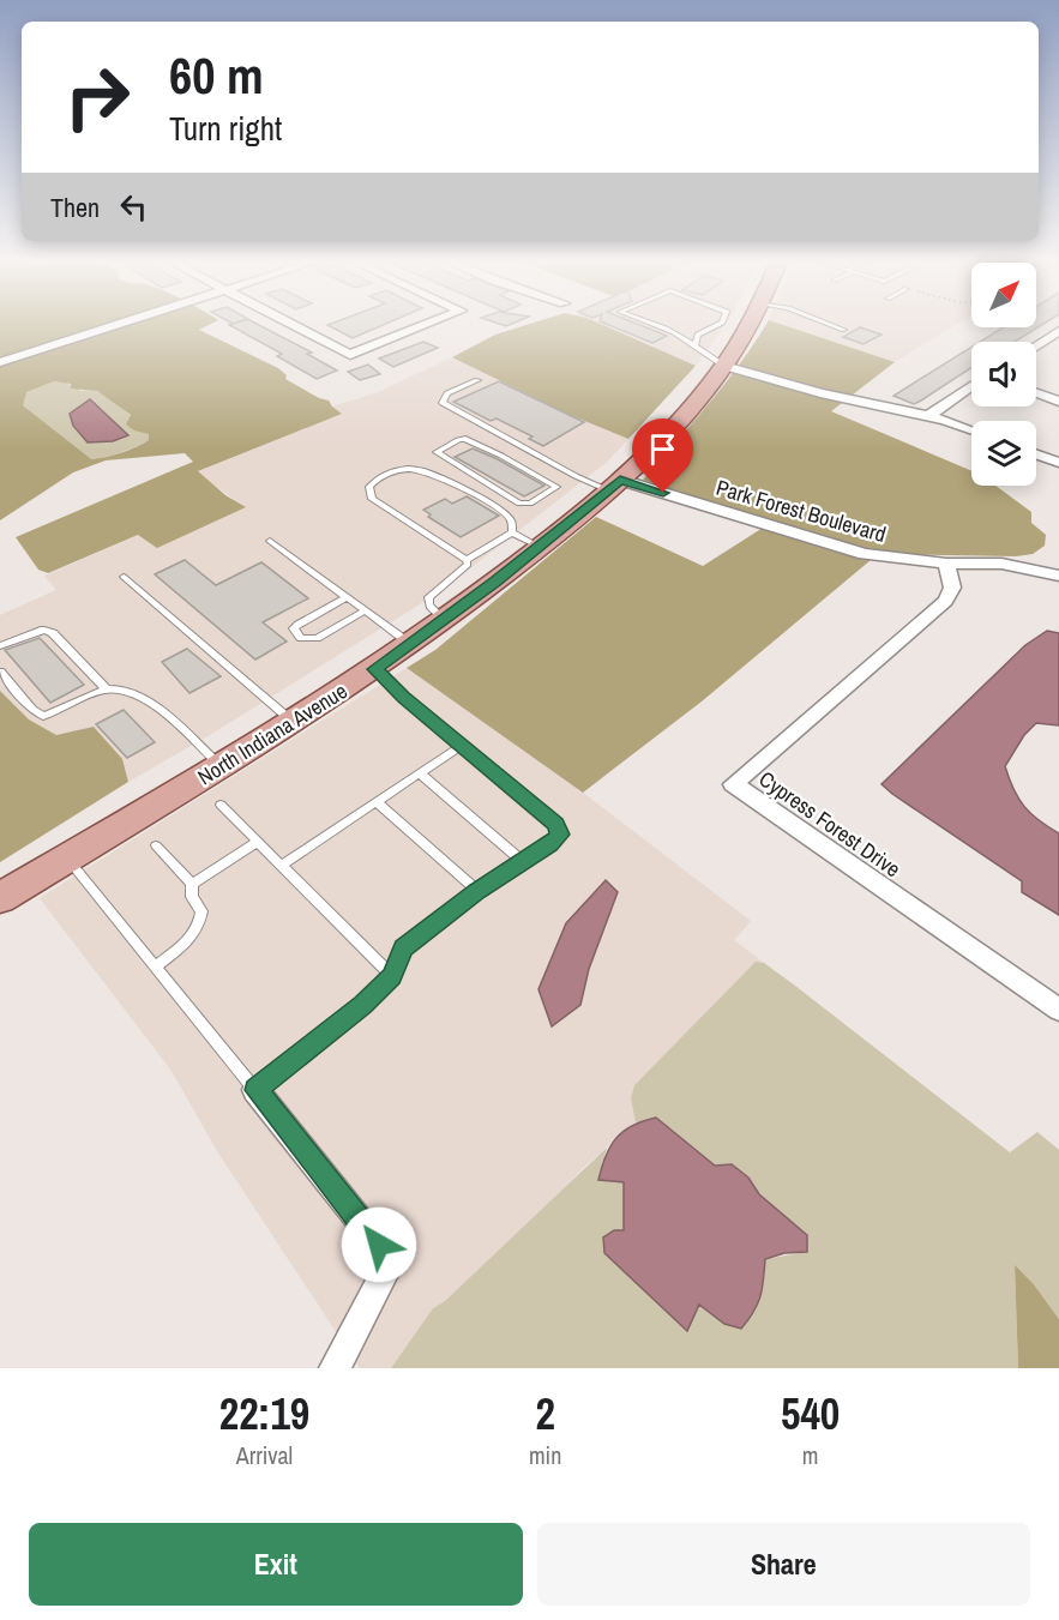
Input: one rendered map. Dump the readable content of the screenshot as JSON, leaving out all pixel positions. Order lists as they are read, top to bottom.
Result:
{
  "streets": {
    "main road": ["North Indiana Avenue"],
    "street": ["Park Forest Boulevard", "Cypress Forest Drive"]
  },
  "crossings": [
    ["Park Forest Boulevard", "North Indiana Avenue"],
    ["Park Forest Boulevard", "Cypress Forest Drive"]
  ],
  "north": "top right",
  "page": {
    "turn": ["60 m", "Turn right"],
    "then": "Then",
    "eta": [
      "22:19",
      "Arrival",
      "2",
      "min",
      "540",
      "m"
    ],
    "buttons": ["Exit", "Share"]
  }
}
